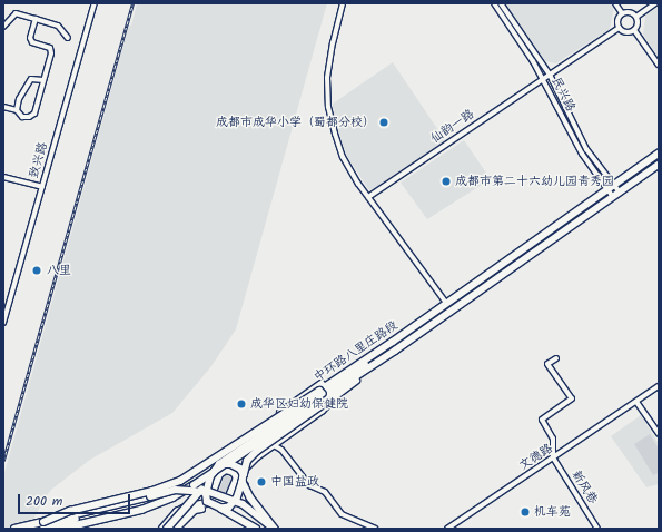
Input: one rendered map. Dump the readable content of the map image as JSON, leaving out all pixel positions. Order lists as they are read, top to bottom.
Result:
{
  "streets": {
    "main road": ["中环路八里庄路段"],
    "street": [
      "民兴路",
      "仙韵一路",
      "致兴路",
      "文德路",
      "新风巷"
    ]
  },
  "crossings": [
    ["民兴路", "仙韵一路"],
    ["民兴路", "中环路八里庄路段"],
    ["文德路", "新风巷"]
  ],
  "places": [
    "成都市成华小学（蜀都分校）",
    "成都市第二十六幼儿园青秀园",
    "八里",
    "成华区妇幼保健院",
    "中国盐政",
    "机车苑"
  ],
  "scale_bar": "200 m"
}
